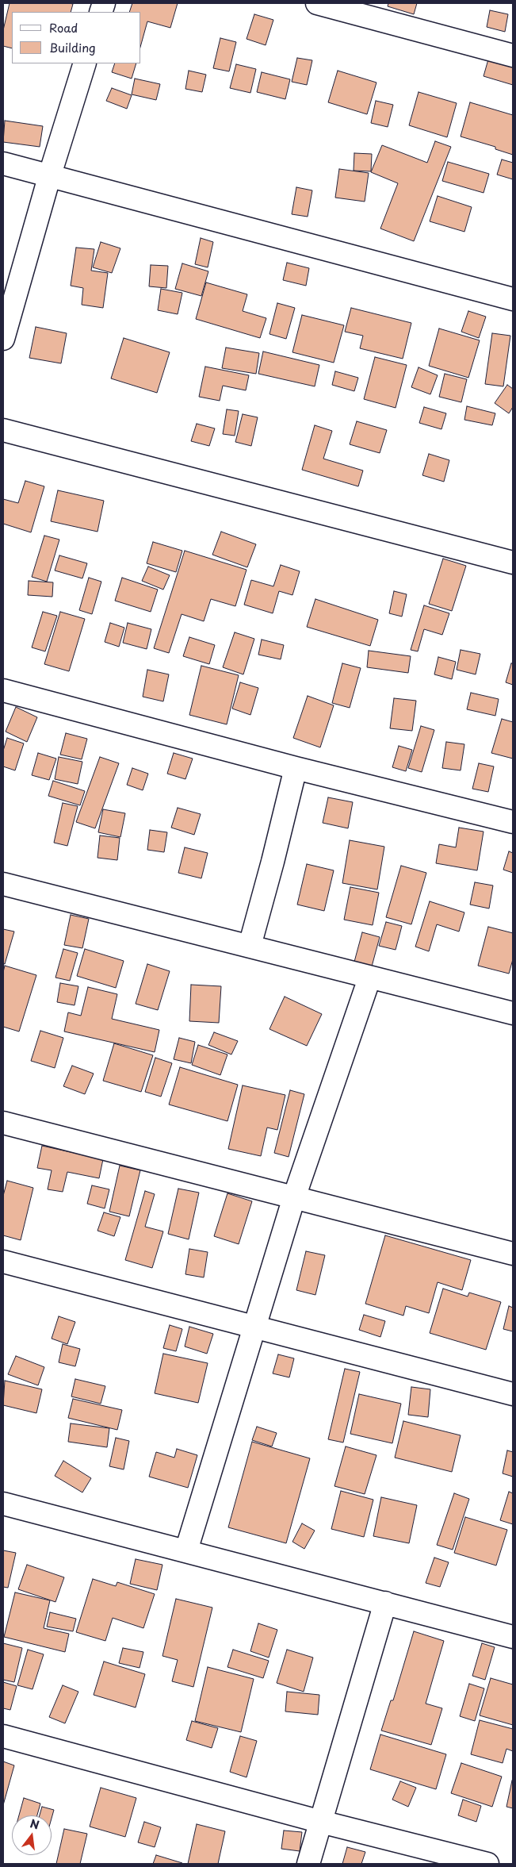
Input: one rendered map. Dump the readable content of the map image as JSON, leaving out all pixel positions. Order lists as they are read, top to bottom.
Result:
{
  "legend": ["Road", "Building"],
  "north": "top"
}
